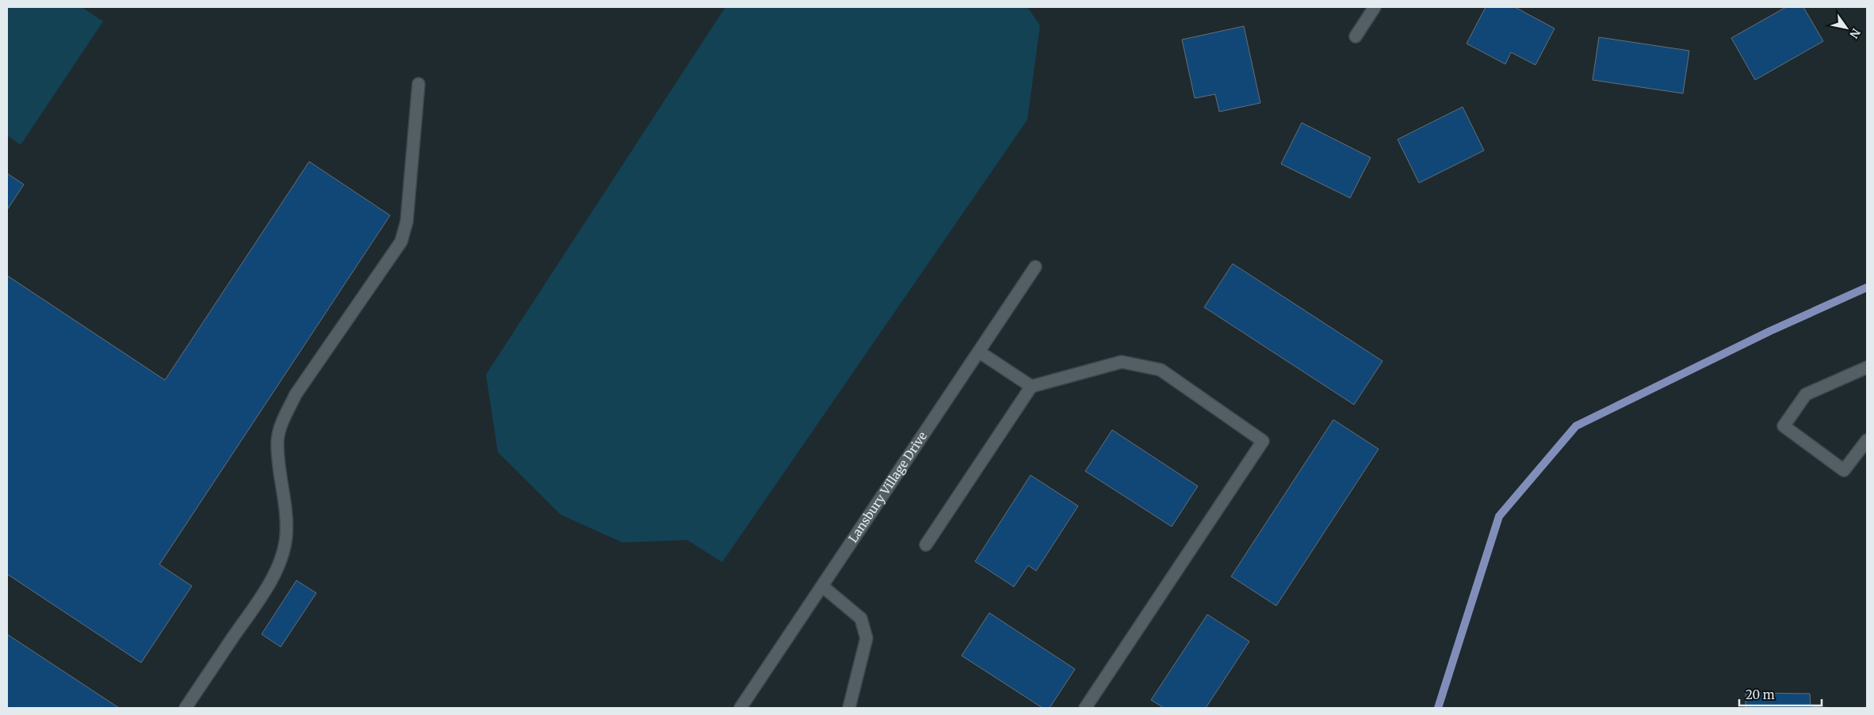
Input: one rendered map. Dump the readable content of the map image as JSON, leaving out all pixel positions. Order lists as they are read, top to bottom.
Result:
{
  "streets": {
    "street": ["Lansbury Village Drive"]
  },
  "scale_bar": "20 m",
  "north": "bottom right"
}
